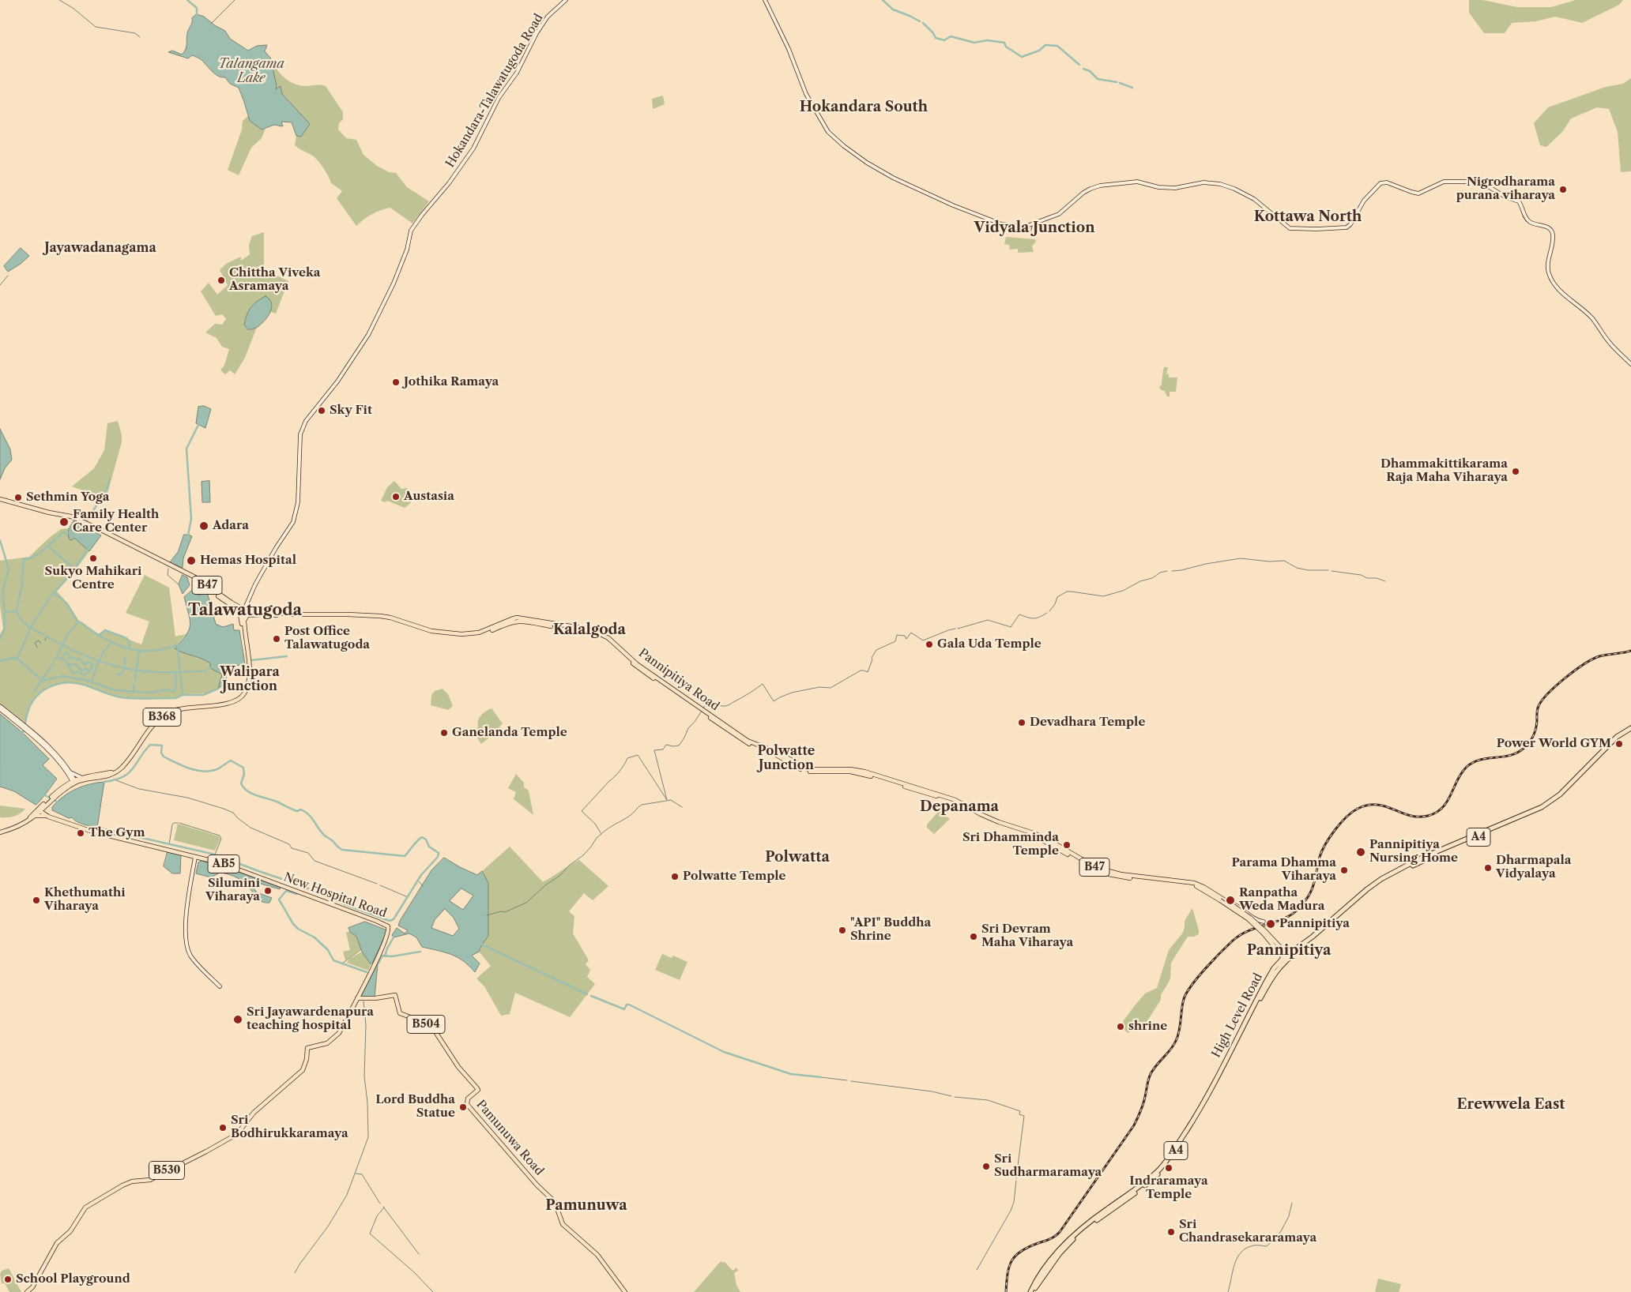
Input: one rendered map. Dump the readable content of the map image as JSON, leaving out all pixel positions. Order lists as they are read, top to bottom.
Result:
{
  "streets": {
    "highway": ["A4", "High Level Road"],
    "main road": [
      "Hokandara-Talawatugoda Road",
      "B47",
      "Pannipitiya Road",
      "B368",
      "AB5",
      "New Hospital Road",
      "B504",
      "Pamunuwa Road",
      "B530"
    ]
  },
  "crossings": [
    ["Hokandara-Talawatugoda Road", "Pannipitiya Road"],
    ["Hokandara-Talawatugoda Road", "B368"],
    ["B47", "Pannipitiya Road"],
    ["B47", "High Level Road"],
    ["Pannipitiya Road", "B368"],
    ["AB5", "New Hospital Road"],
    ["New Hospital Road", "Pamunuwa Road"],
    ["New Hospital Road", "B530"]
  ],
  "districts": [
    "Hokandara South",
    "Kottawa North",
    "Vidyala Junction",
    "Jayawadanagama",
    "Talawatugoda",
    "Kalalgoda",
    "Walipara Junction",
    "Polwatte Junction",
    "Depanama",
    "Polwatta",
    "Pannipitiya",
    "Erewwela East",
    "Pamunuwa"
  ],
  "water": ["Talangama Lake"],
  "places": [
    "Nigrodharama purana viharaya",
    "Chittha Viveka Asramaya",
    "Jothika Ramaya",
    "Sky Fit",
    "Dhammakittikarama Raja Maha Viharaya",
    "Austasia",
    "Sethmin Yoga",
    "Family Health Care Center",
    "Adara",
    "Sukyo Mahikari Centre",
    "Hemas Hospital",
    "Post Office Talawatugoda",
    "Gala Uda Temple",
    "Devadhara Temple",
    "Ganelanda Temple",
    "Power World GYM",
    "The Gym",
    "Sri Dhamminda Temple",
    "Pannipitiya Nursing Home",
    "Dharmapala Vidyalaya",
    "Parama Dhamma Viharaya",
    "Polwatte Temple",
    "Silumini Viharaya",
    "Khethumathi Viharaya",
    "Ranpatha Weda Madura",
    "Pannipitiya",
    "\"API\" Buddha Shrine",
    "Sri Devram Maha Viharaya",
    "Sri Jayawardenapura teaching hospital",
    "shrine",
    "Lord Buddha Statue",
    "Sri Bodhirukkaramaya",
    "Sri Sudharmaramaya",
    "Indraramaya Temple",
    "Sri Chandrasekararamaya",
    "School Playground"
  ]
}
